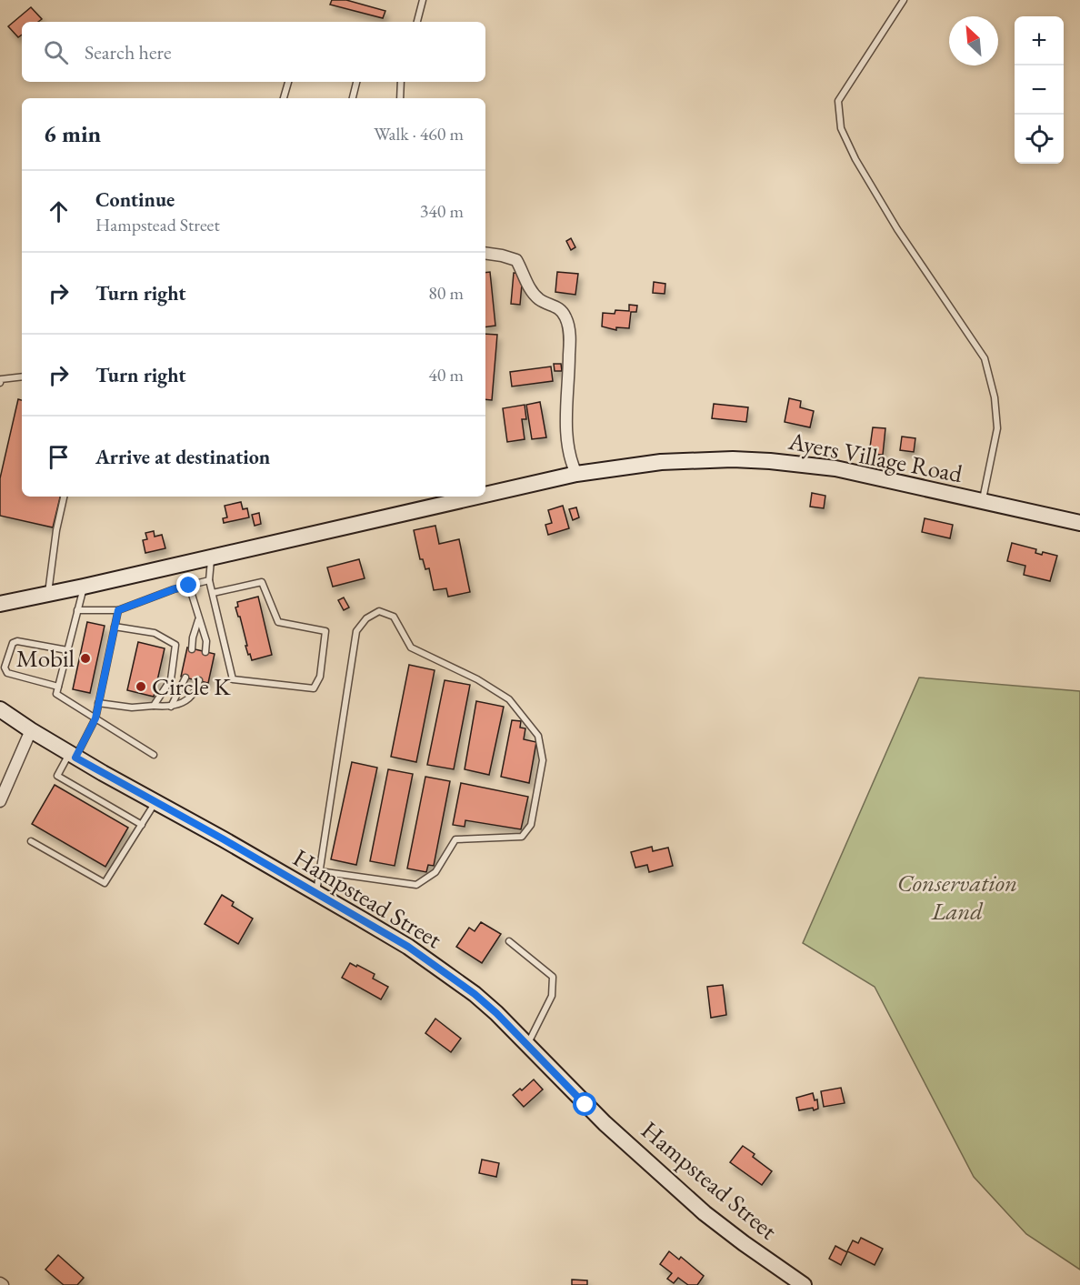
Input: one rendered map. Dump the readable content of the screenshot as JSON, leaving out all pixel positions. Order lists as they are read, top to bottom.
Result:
{
  "streets": {
    "main road": ["Ayers Village Road", "Hampstead Street"]
  },
  "parks": ["Conservation Land"],
  "places": ["Mobil", "Circle K"],
  "north": "top left",
  "page": {
    "map_buttons": ["+", "−"],
    "search": "Search here",
    "heading": ["6 min", "Walk · 460 m"],
    "list": [
      ["Continue", "Hampstead Street", "340 m"],
      ["Turn right", "80 m"],
      ["Turn right", "40 m"],
      "Arrive at destination"
    ]
  }
}
